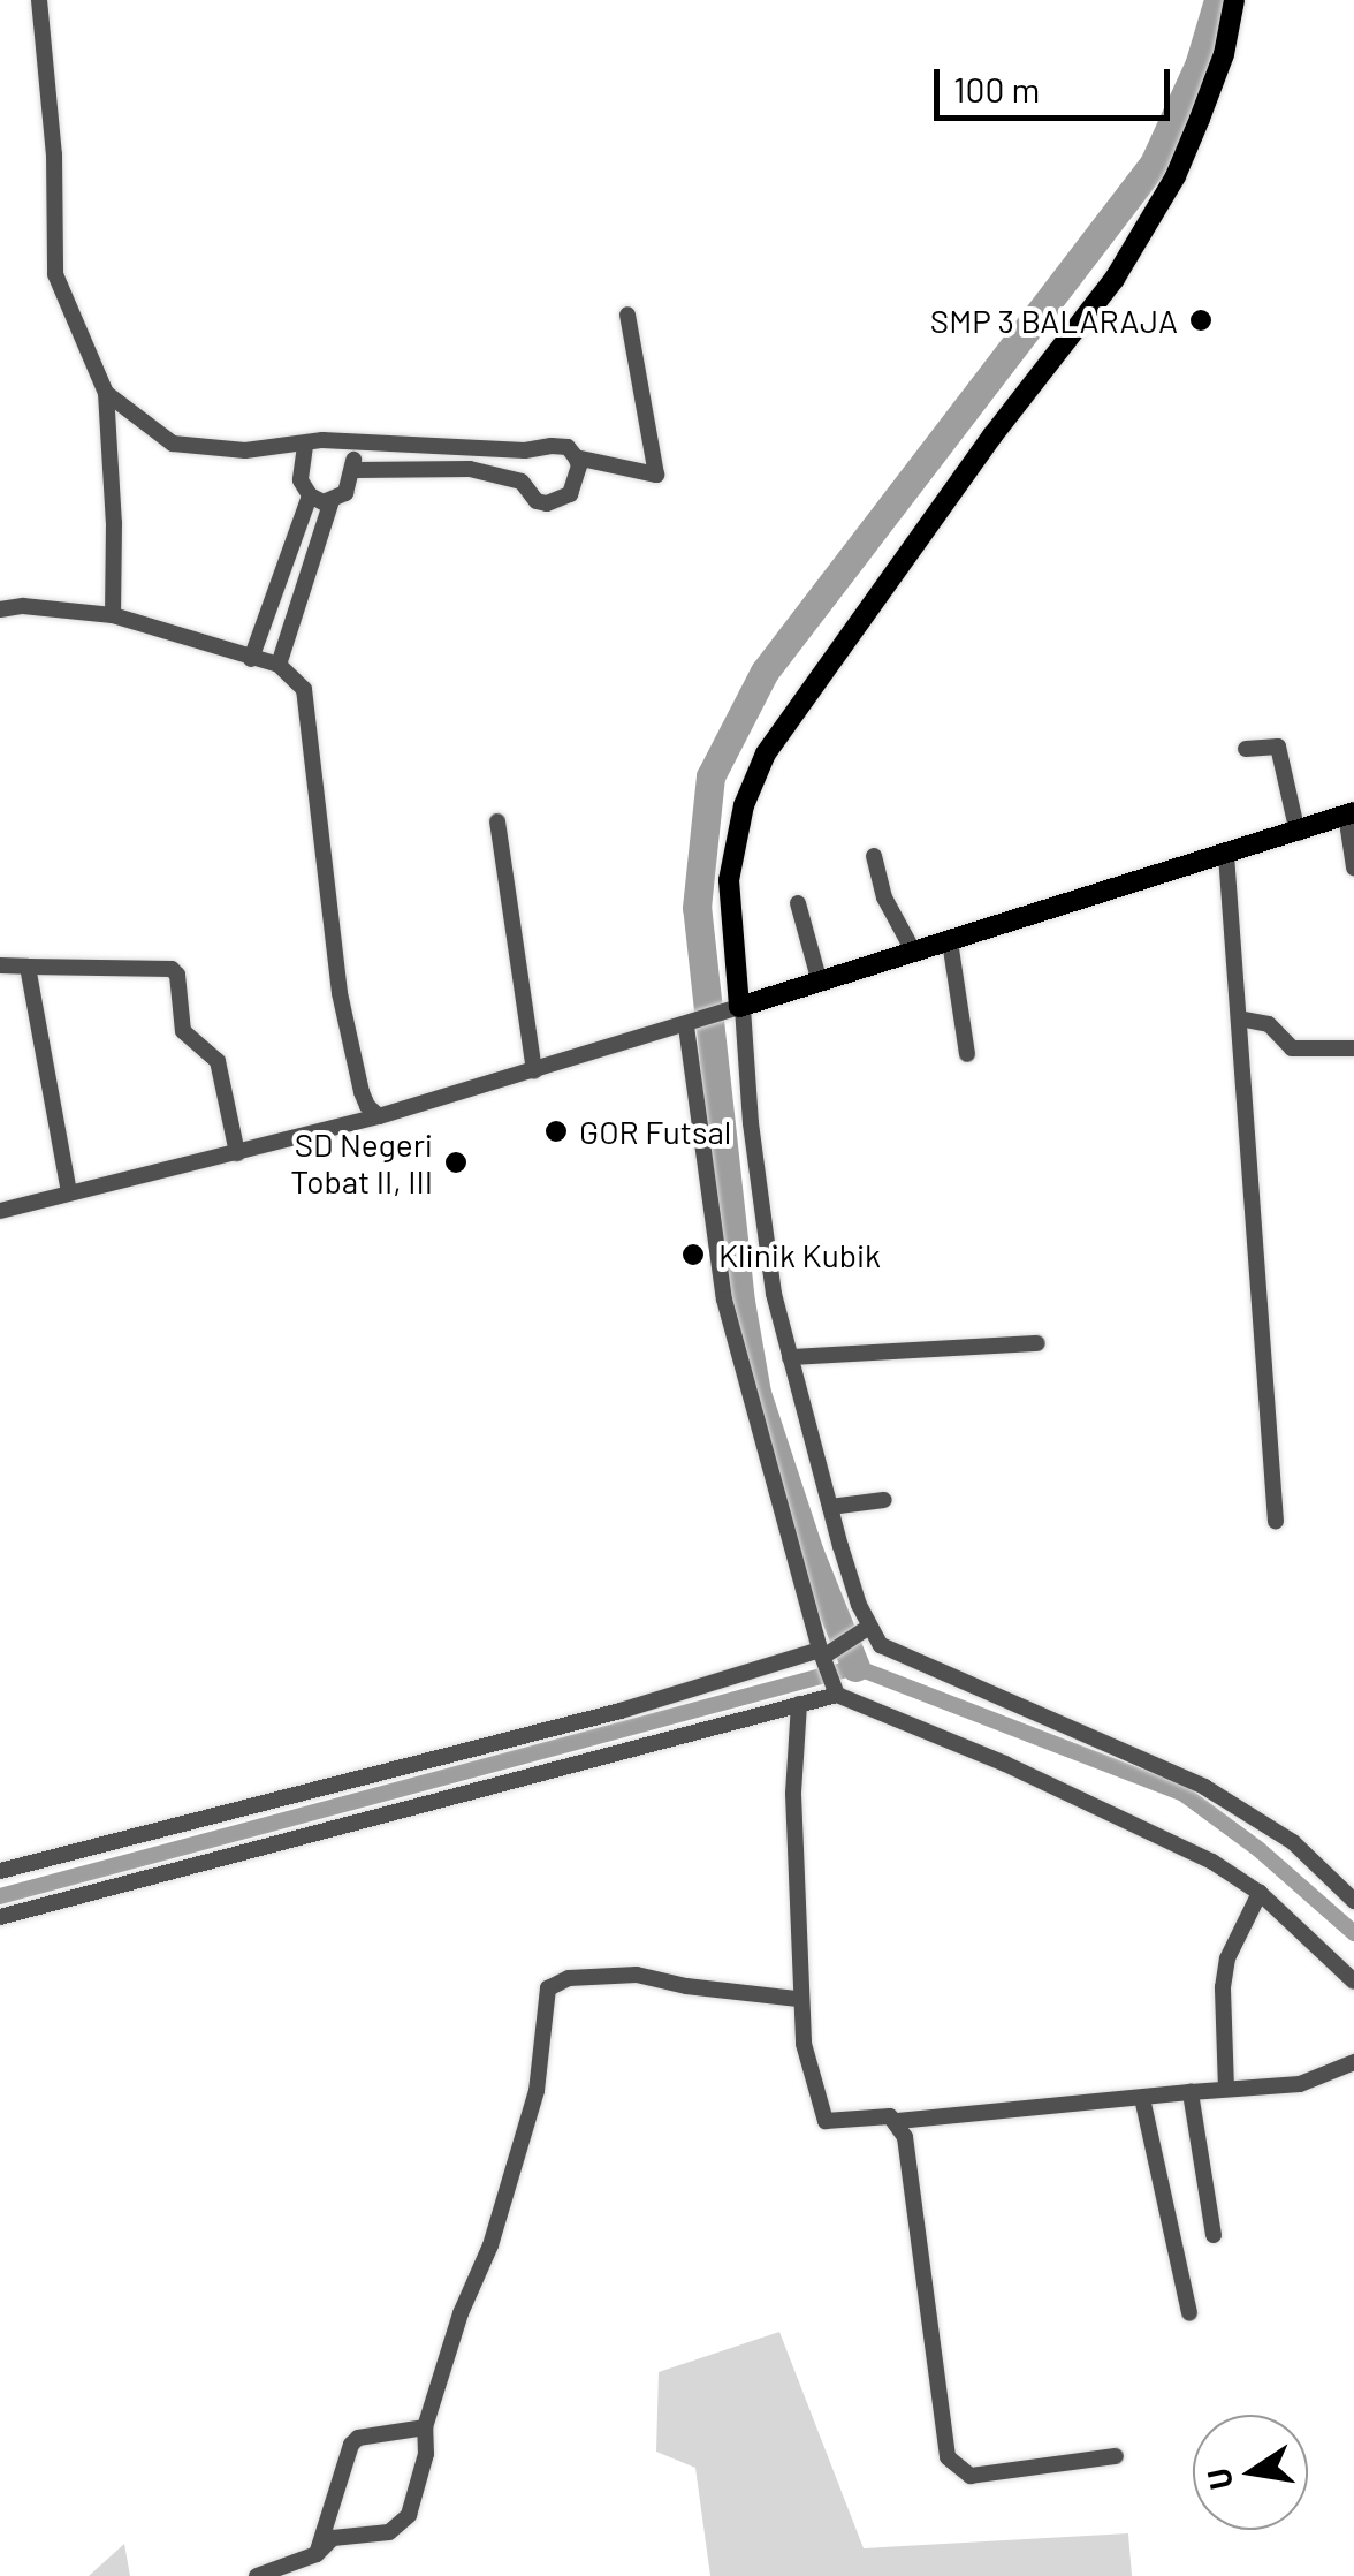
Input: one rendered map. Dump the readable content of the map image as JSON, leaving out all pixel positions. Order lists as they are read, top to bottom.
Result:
{
  "places": [
    "SMP 3 BALARAJA",
    "GOR Futsal",
    "SD Negeri Tobat II, III",
    "Klinik Kubik"
  ],
  "scale_bar": "100 m",
  "north": "left"
}
